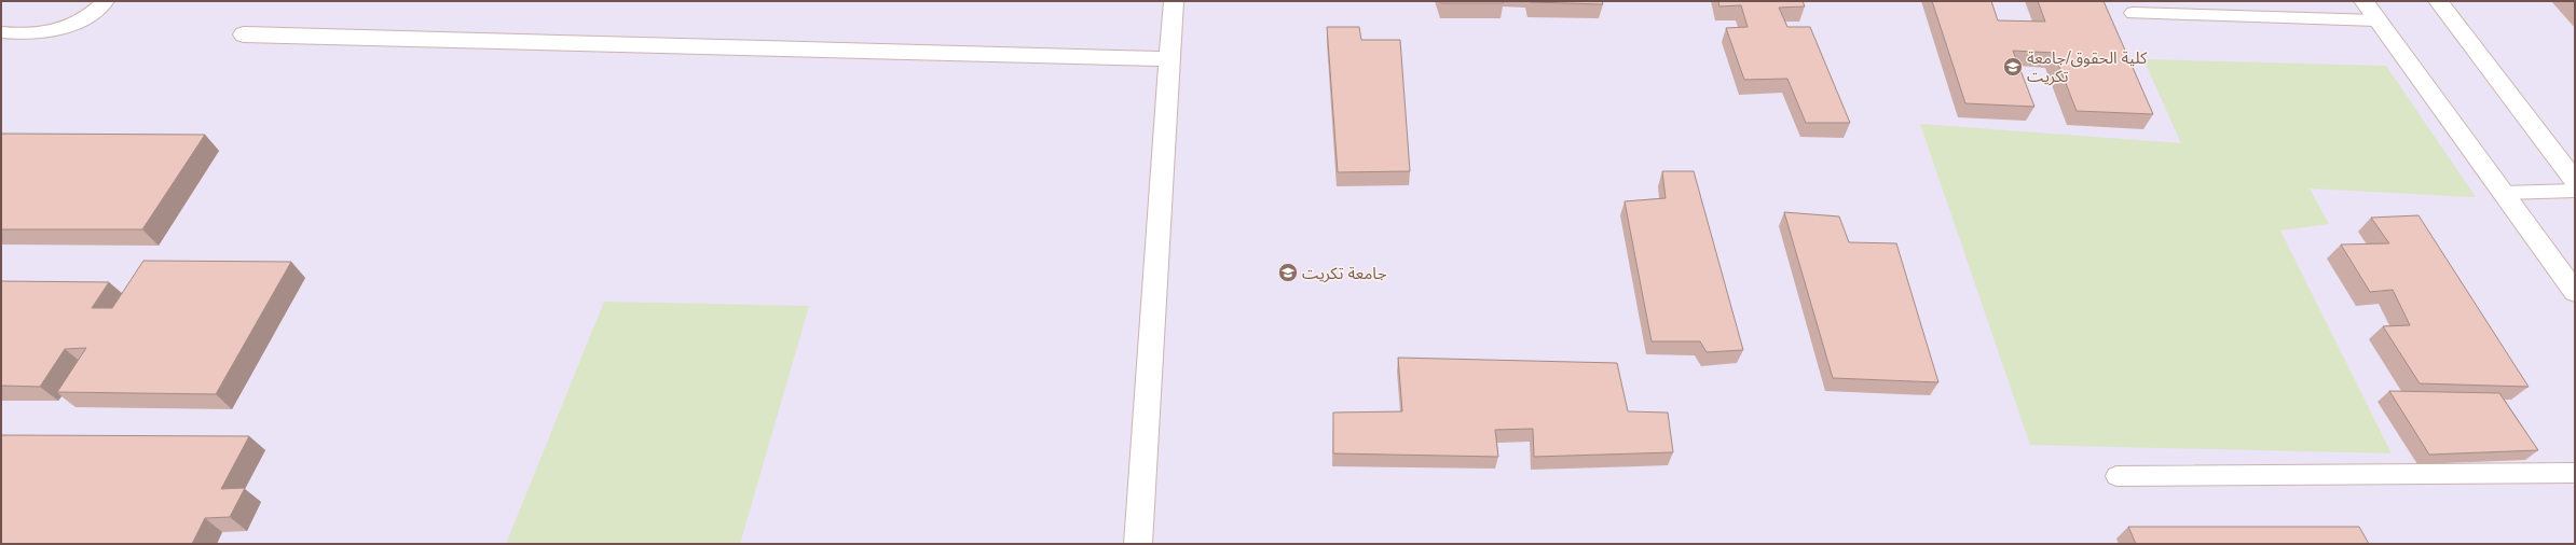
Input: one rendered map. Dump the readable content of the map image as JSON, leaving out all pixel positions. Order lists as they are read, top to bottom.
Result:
{
  "places": {
    "school or university": ["كلية الحقوق/جامعة تكريت", "جامعة تكريت"]
  }
}
